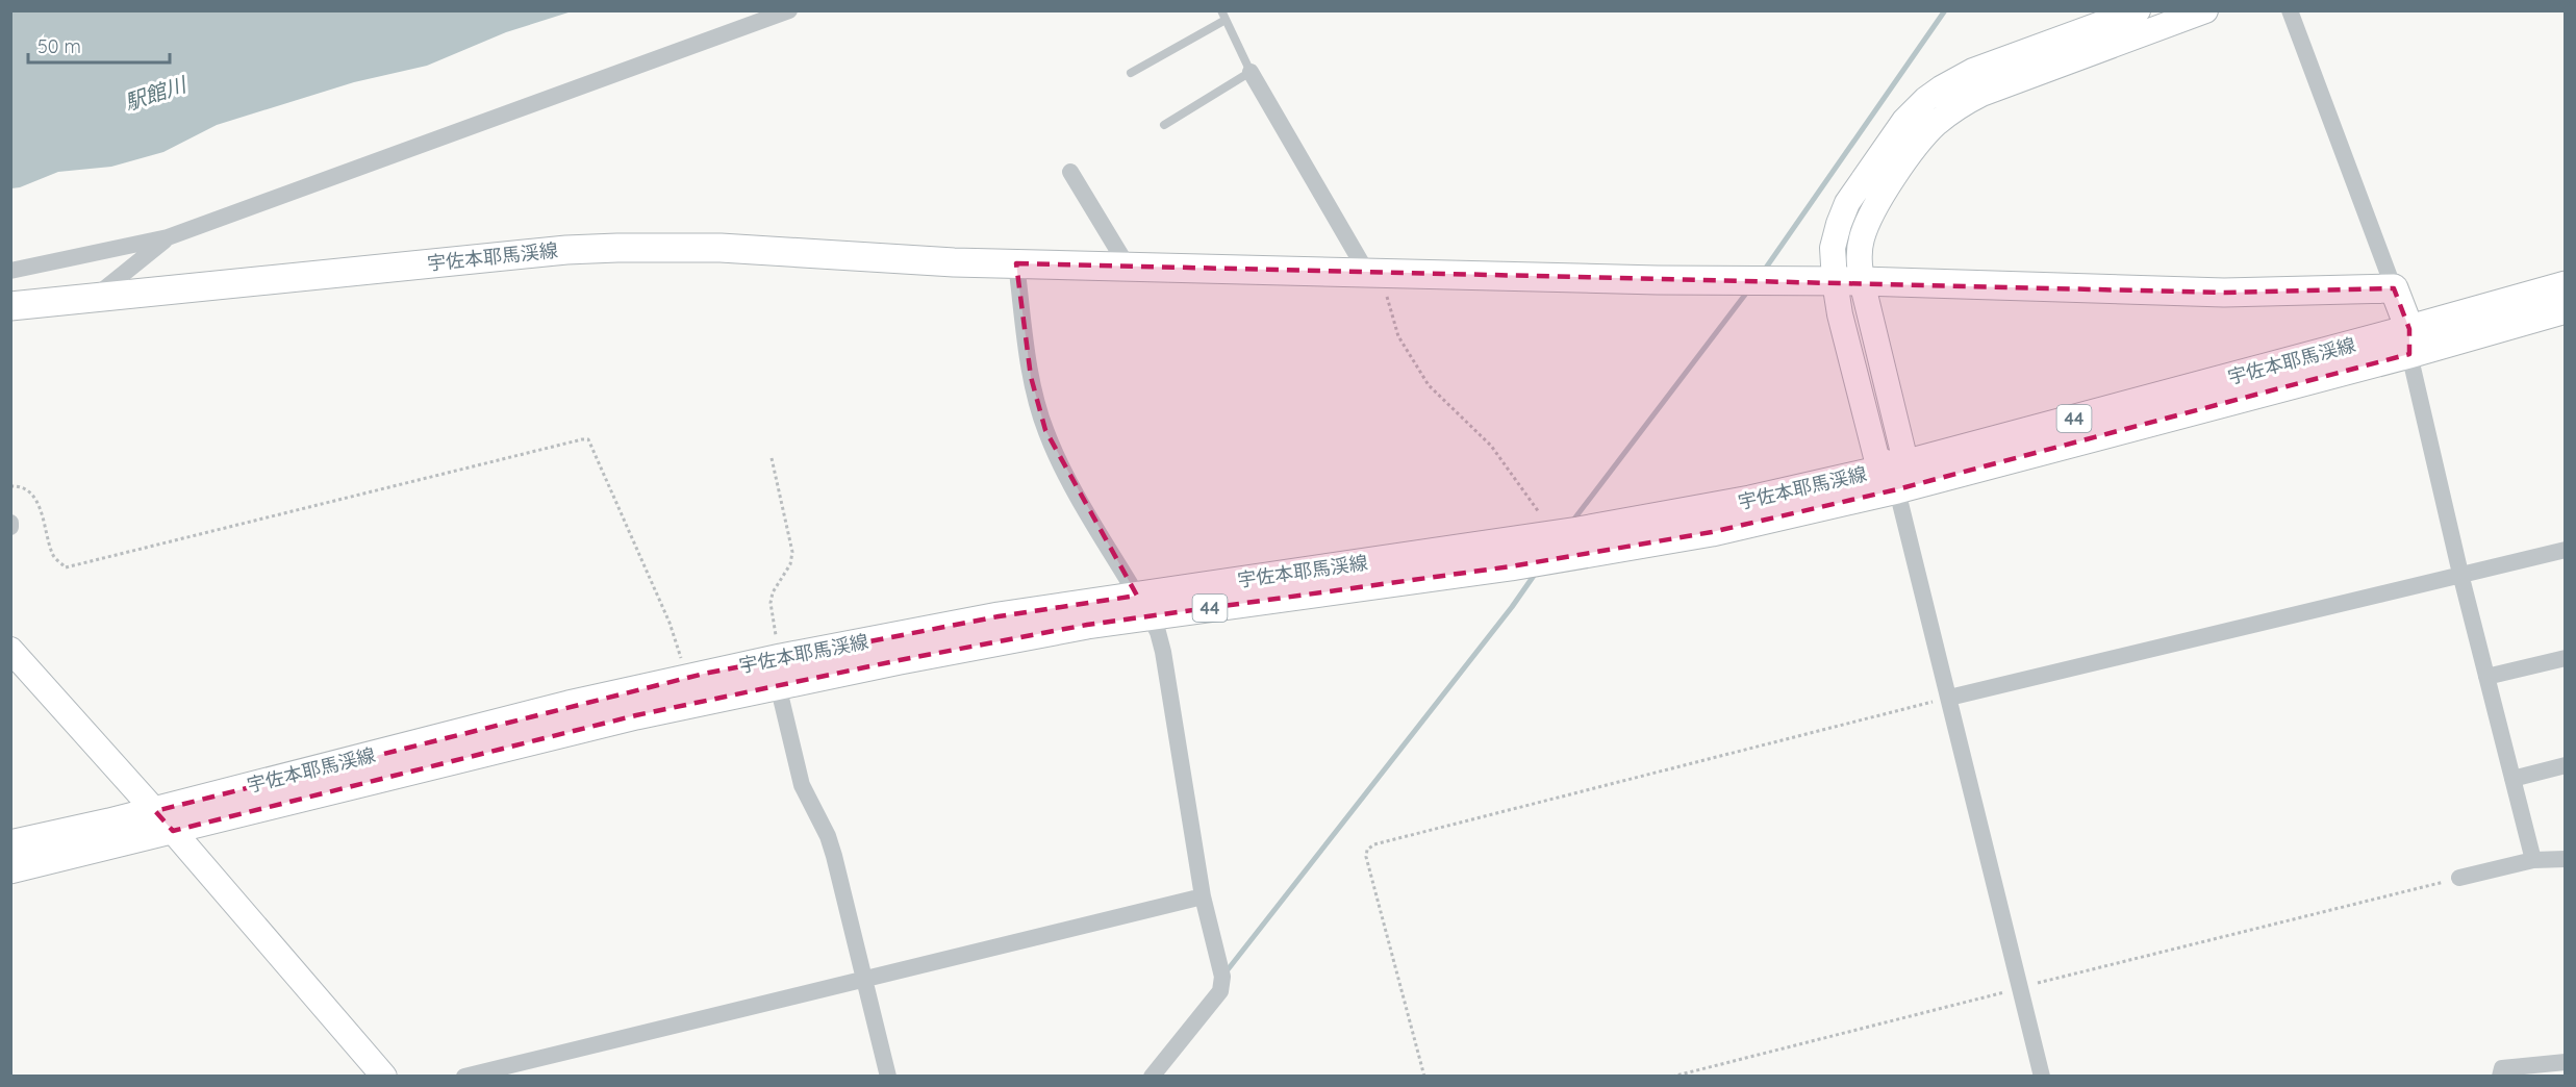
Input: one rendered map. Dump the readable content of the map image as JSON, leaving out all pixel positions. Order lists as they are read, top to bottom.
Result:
{
  "streets": {
    "main road": ["宇佐本耶馬渓線", "44"]
  },
  "water": ["駅館川"],
  "scale_bar": "50 m"
}
